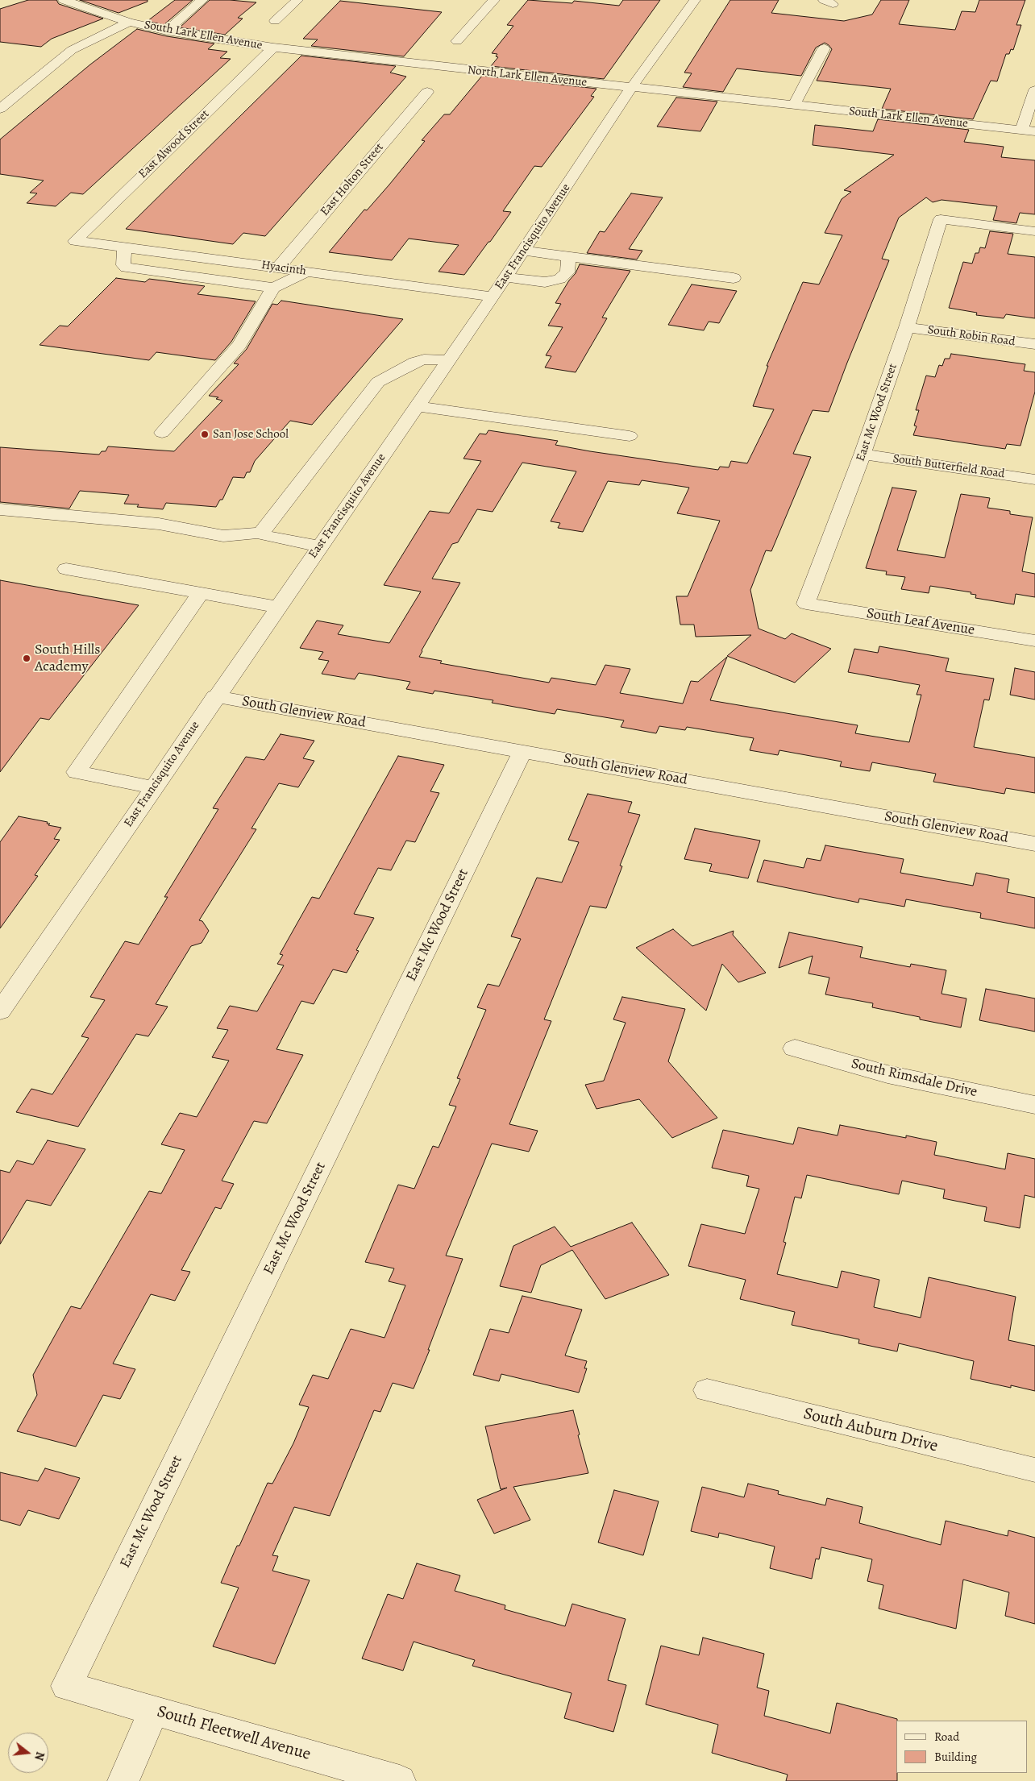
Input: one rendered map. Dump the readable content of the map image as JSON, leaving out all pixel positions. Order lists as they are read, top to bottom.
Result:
{
  "streets": {
    "street": [
      "South Lark Ellen Avenue",
      "North Lark Ellen Avenue",
      "East Alwood Street",
      "East Holton Street",
      "East Francisquito Avenue",
      "Hyacinth",
      "South Robin Road",
      "East Mc Wood Street",
      "South Butterfield Road",
      "South Leaf Avenue",
      "South Glenview Road",
      "South Rimsdale Drive",
      "South Auburn Drive",
      "South Fleetwell Avenue"
    ]
  },
  "crossings": [
    ["South Lark Ellen Avenue", "North Lark Ellen Avenue"],
    ["South Lark Ellen Avenue", "East Alwood Street"],
    ["North Lark Ellen Avenue", "East Alwood Street"],
    ["North Lark Ellen Avenue", "East Francisquito Avenue"],
    ["East Alwood Street", "Hyacinth"],
    ["East Holton Street", "Hyacinth"],
    ["East Francisquito Avenue", "Hyacinth"],
    ["East Francisquito Avenue", "South Glenview Road"],
    ["South Robin Road", "East Mc Wood Street"],
    ["East Mc Wood Street", "South Butterfield Road"],
    ["East Mc Wood Street", "South Leaf Avenue"],
    ["East Mc Wood Street", "South Glenview Road"],
    ["East Mc Wood Street", "South Fleetwell Avenue"]
  ],
  "places": ["San Jose School", "South Hills Academy"],
  "legend": ["Road", "Building"],
  "north": "right"
}
